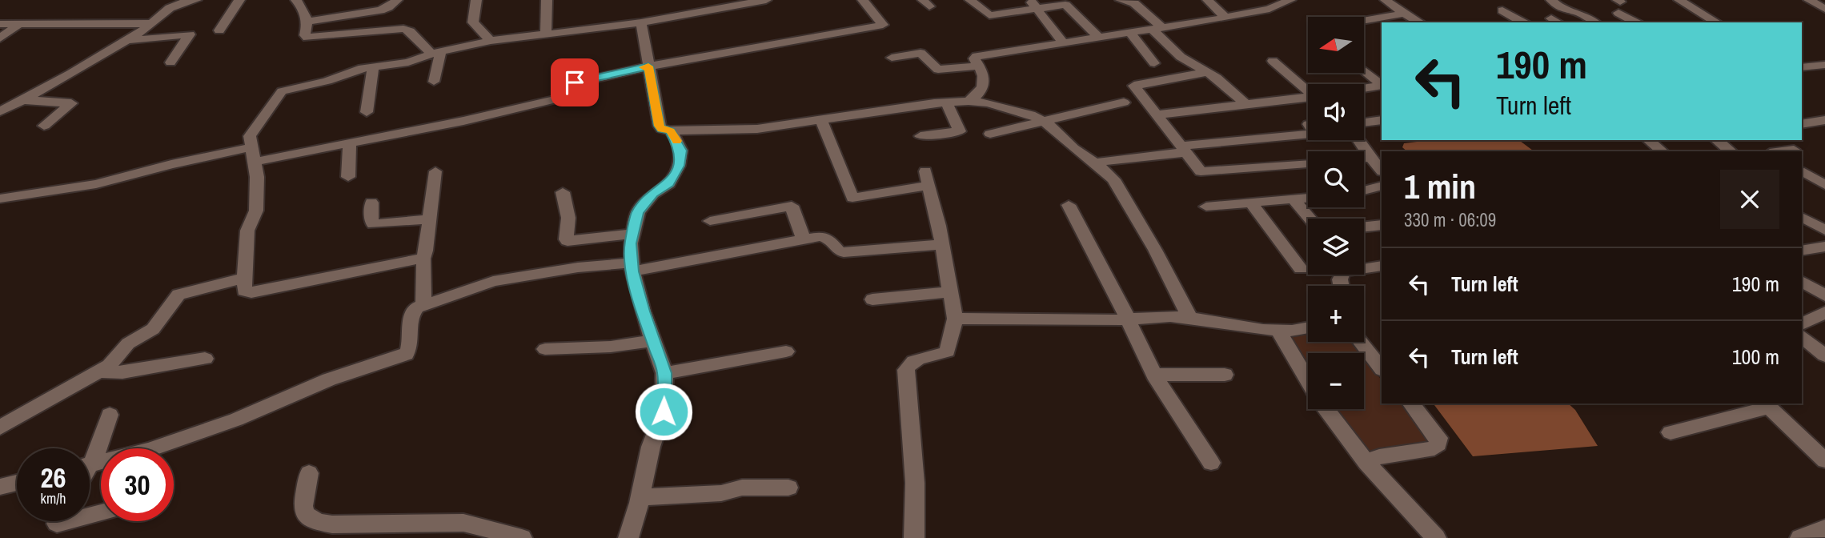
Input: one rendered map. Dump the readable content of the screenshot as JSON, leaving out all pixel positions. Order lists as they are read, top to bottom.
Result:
{
  "north": "left",
  "page": {
    "map_buttons": ["+", "−"],
    "turn": ["190 m", "Turn left"],
    "heading": ["1 min", "330 m · 06:09"],
    "list": [
      {
        "name": "Turn left",
        "value": "190 m"
      },
      {
        "name": "Turn left",
        "value": "100 m"
      }
    ],
    "speed": "26 km/h",
    "limit": "30"
  }
}
